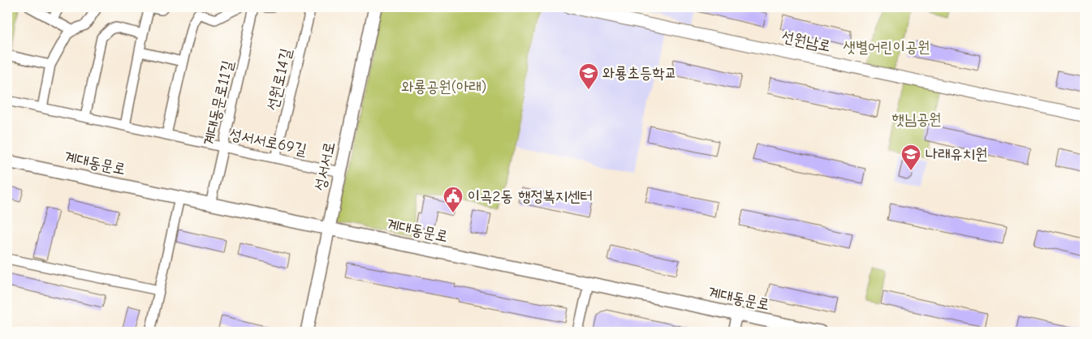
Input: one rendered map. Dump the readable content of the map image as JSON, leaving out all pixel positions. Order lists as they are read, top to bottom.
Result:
{
  "streets": {
    "main road": ["계대동문로", "성서서로"],
    "street": [
      "선원남로",
      "선원로14길",
      "계대동문로11길",
      "성서서로69길"
    ]
  },
  "crossings": [
    ["선원로14길", "성서서로69길"],
    ["계대동문로11길", "성서서로69길"],
    ["계대동문로11길", "계대동문로"],
    ["성서서로69길", "성서서로"],
    ["계대동문로", "성서서로"]
  ],
  "parks": ["샛별어린이공원", "와룡공원(아래)", "햇님공원"],
  "places": {
    "school or university": ["와룡초등학교", "나래유치원"],
    "public building": ["이곡2동 행정복지센터"]
  }
}
